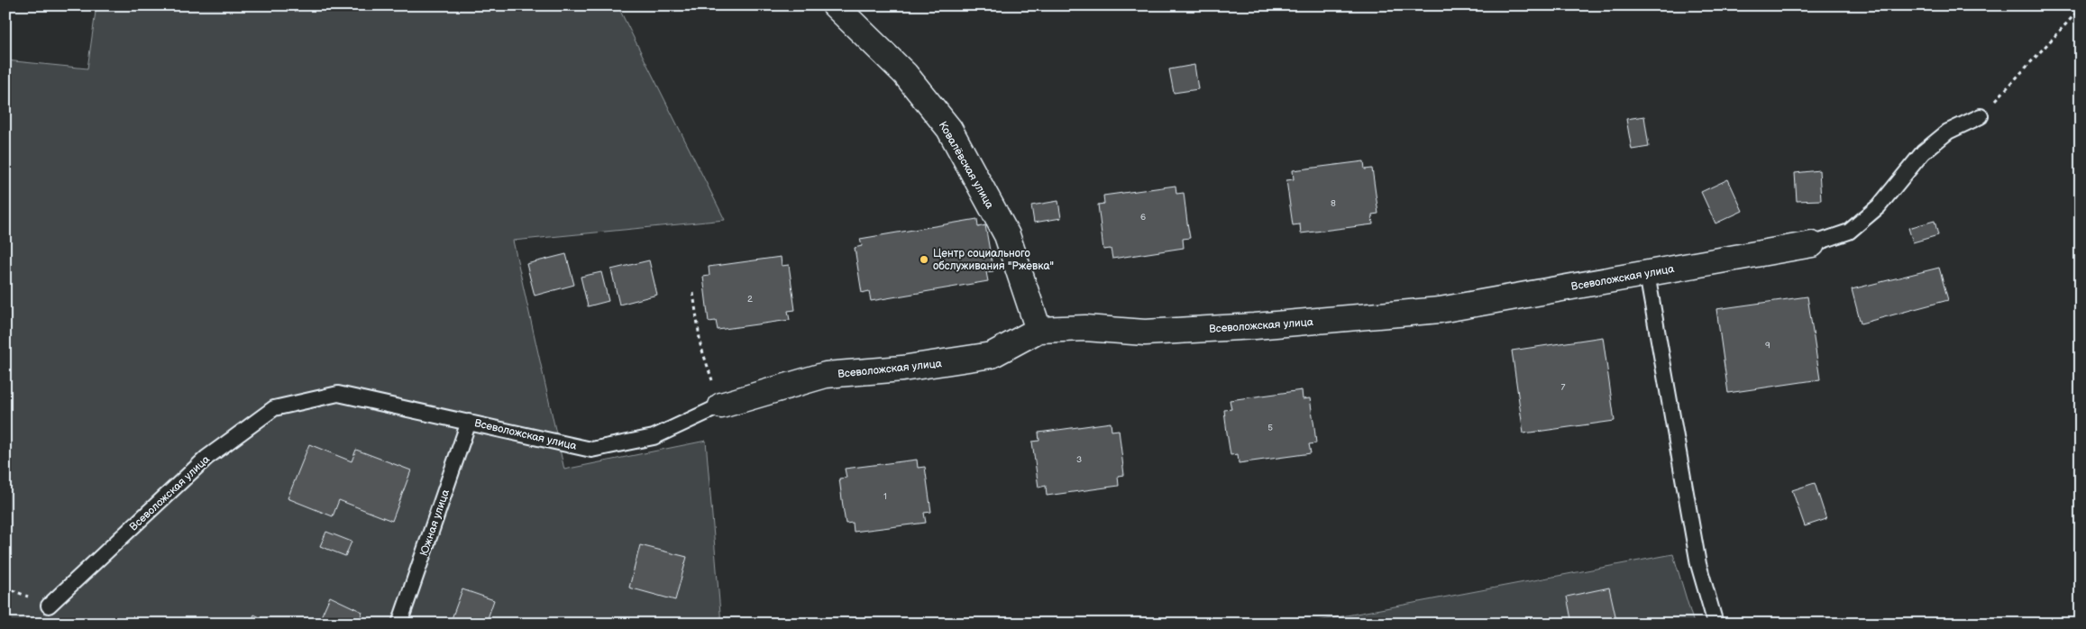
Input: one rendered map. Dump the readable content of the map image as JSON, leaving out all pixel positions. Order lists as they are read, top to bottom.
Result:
{
  "streets": {
    "street": ["Ковалёвская улица", "Всеволожская улица"],
    "lane": ["Южная улица"]
  },
  "crossings": [
    ["Ковалёвская улица", "Всеволожская улица"],
    ["Всеволожская улица", "Южная улица"]
  ],
  "places": ["Центр социального обслуживания \"Ржевка\""],
  "house_numbers": [
    "8",
    "6",
    "2",
    "9",
    "7",
    "5",
    "3",
    "1"
  ]
}
